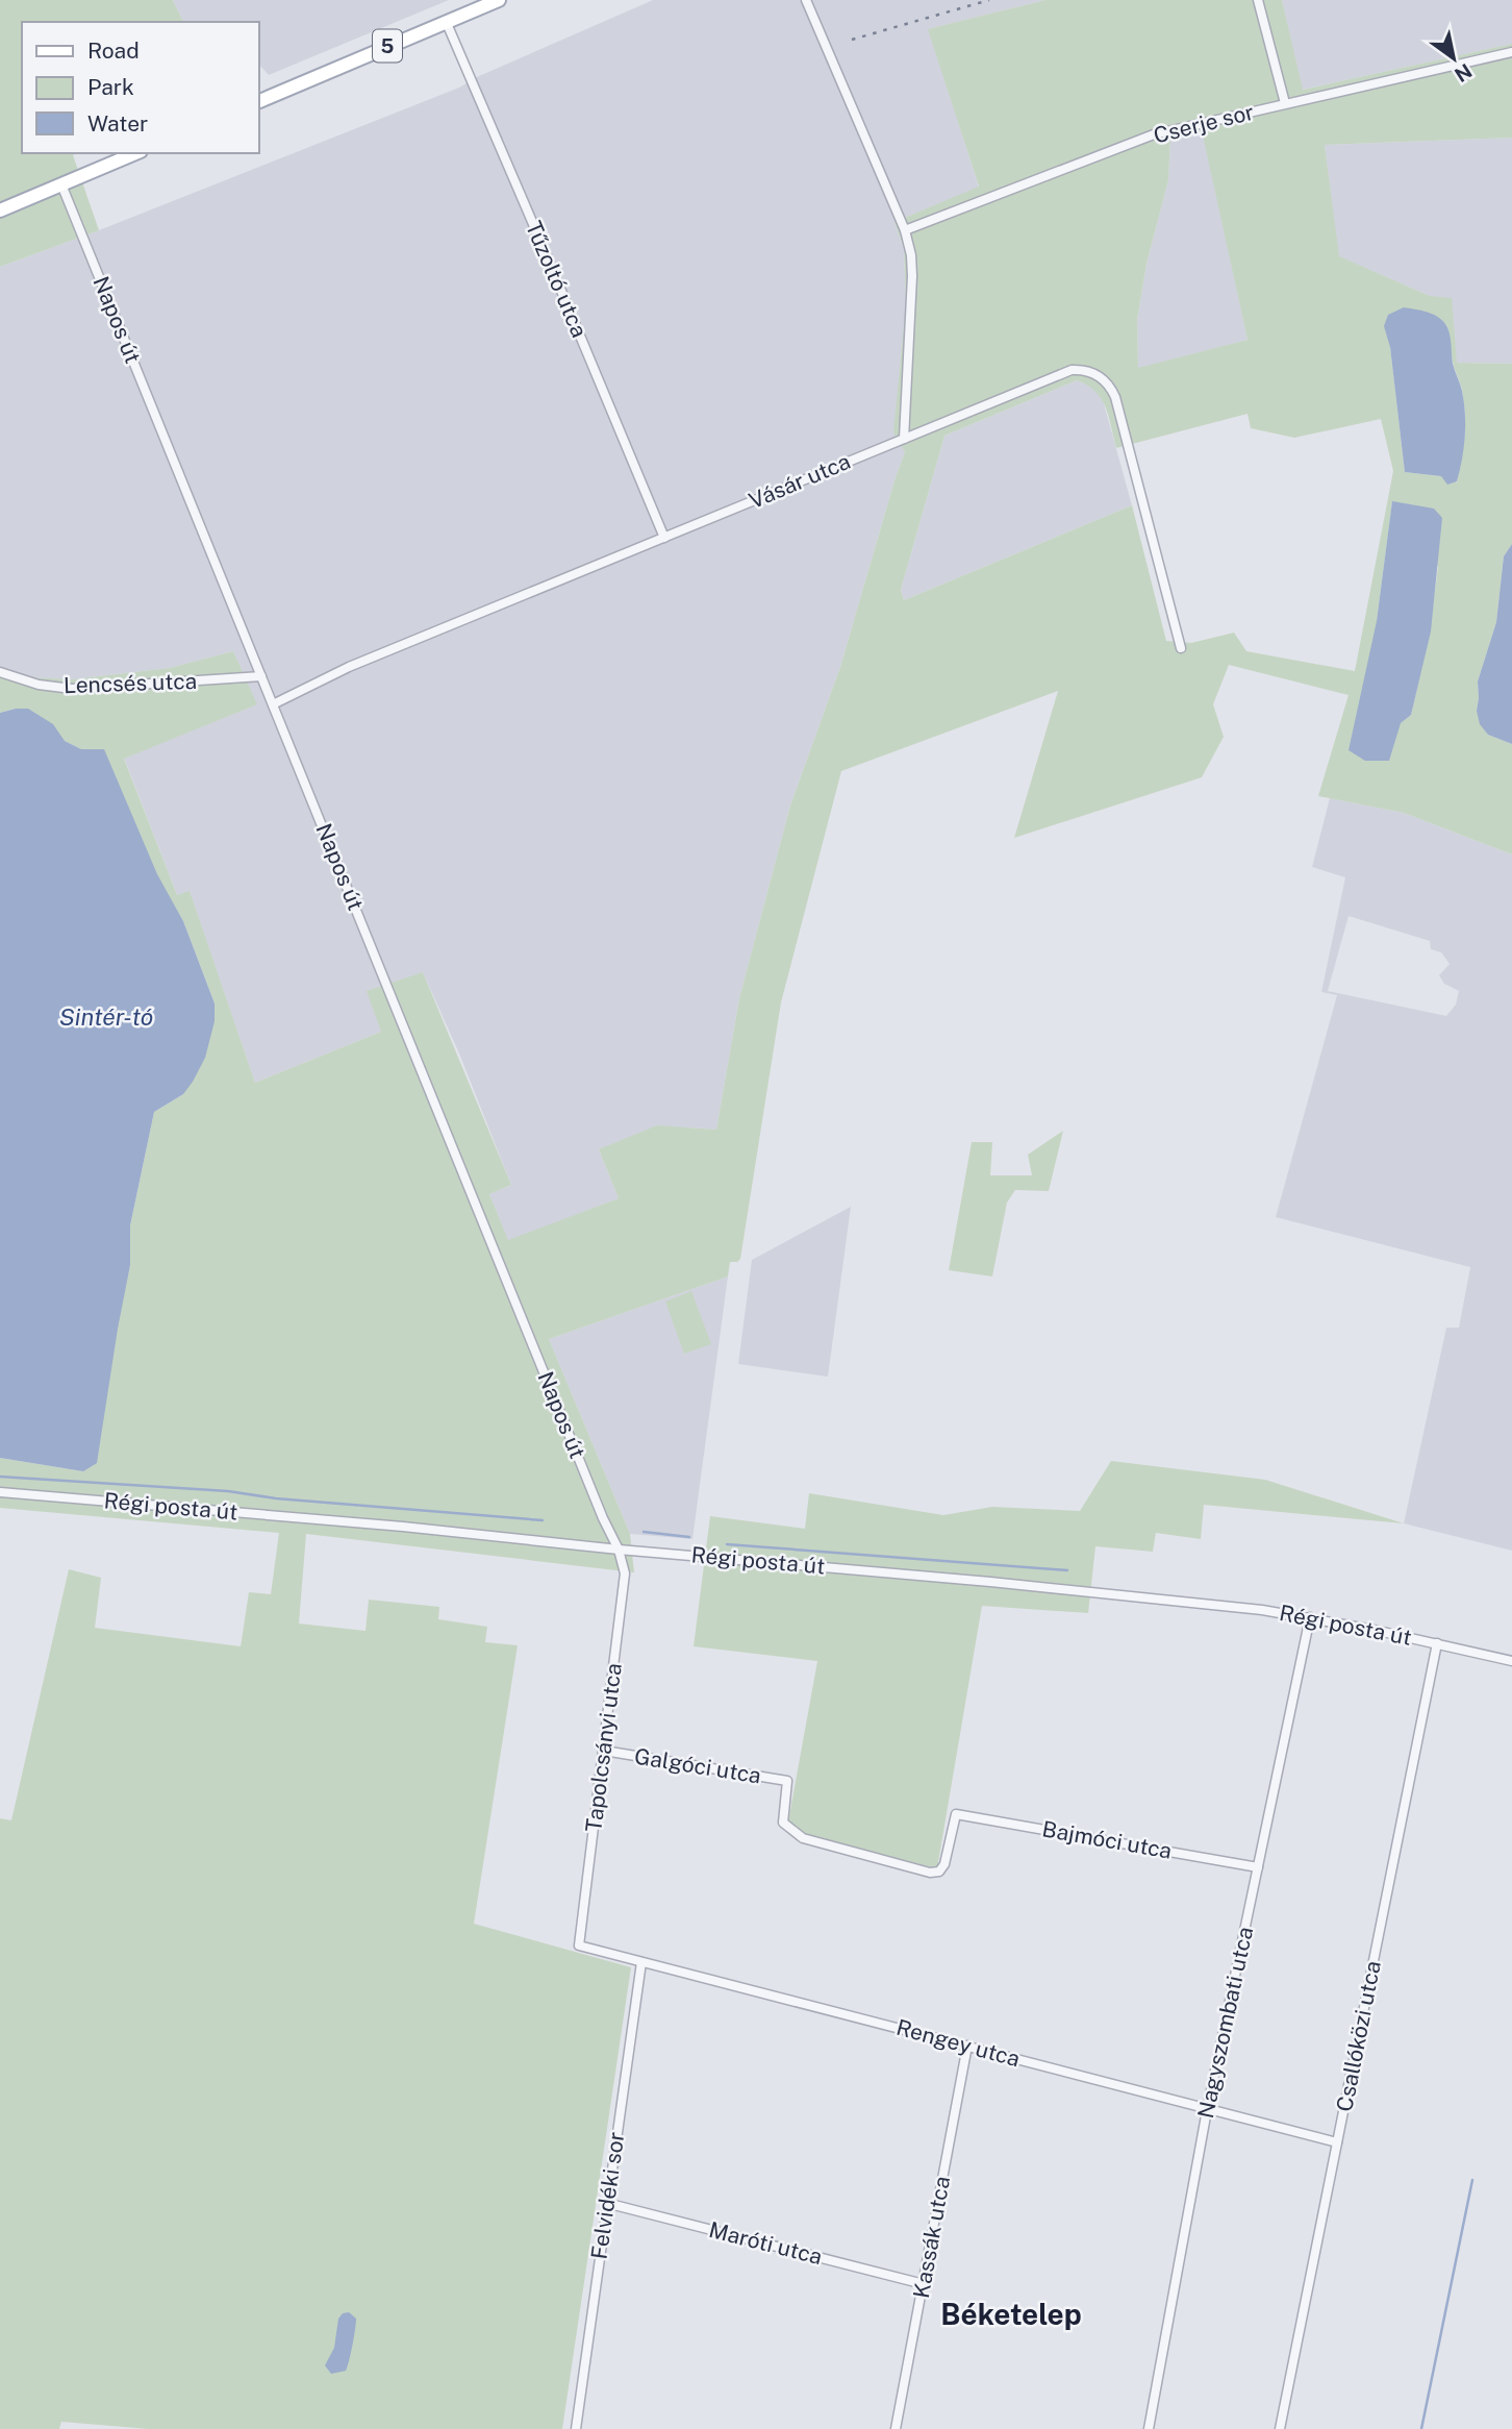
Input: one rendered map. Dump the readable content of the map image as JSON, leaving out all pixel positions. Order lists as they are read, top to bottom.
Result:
{
  "streets": {
    "main road": ["5"],
    "street": [
      "Cserje sor",
      "Tűzoltó utca",
      "Napos út",
      "Vásár utca",
      "Lencsés utca",
      "Régi posta út",
      "Tapolcsányi utca",
      "Galgóci utca",
      "Bajmóci utca",
      "Nagyszombati utca",
      "Csallóközi utca",
      "Rengey utca",
      "Felvidéki sor",
      "Kassák utca",
      "Maróti utca"
    ]
  },
  "crossings": [
    ["5", "Tűzoltó utca"],
    ["Tűzoltó utca", "Vásár utca"],
    ["Napos út", "Vásár utca"],
    ["Napos út", "Lencsés utca"],
    ["Napos út", "Régi posta út"],
    ["Napos út", "Tapolcsányi utca"],
    ["Régi posta út", "Tapolcsányi utca"],
    ["Régi posta út", "Nagyszombati utca"],
    ["Régi posta út", "Csallóközi utca"],
    ["Tapolcsányi utca", "Galgóci utca"],
    ["Tapolcsányi utca", "Rengey utca"],
    ["Galgóci utca", "Bajmóci utca"],
    ["Bajmóci utca", "Nagyszombati utca"],
    ["Nagyszombati utca", "Rengey utca"],
    ["Csallóközi utca", "Rengey utca"],
    ["Rengey utca", "Felvidéki sor"],
    ["Rengey utca", "Kassák utca"],
    ["Felvidéki sor", "Maróti utca"],
    ["Kassák utca", "Maróti utca"]
  ],
  "districts": ["Béketelep"],
  "water": ["Sintér-tó"],
  "legend": ["Road", "Park", "Water"],
  "north": "bottom right"
}
